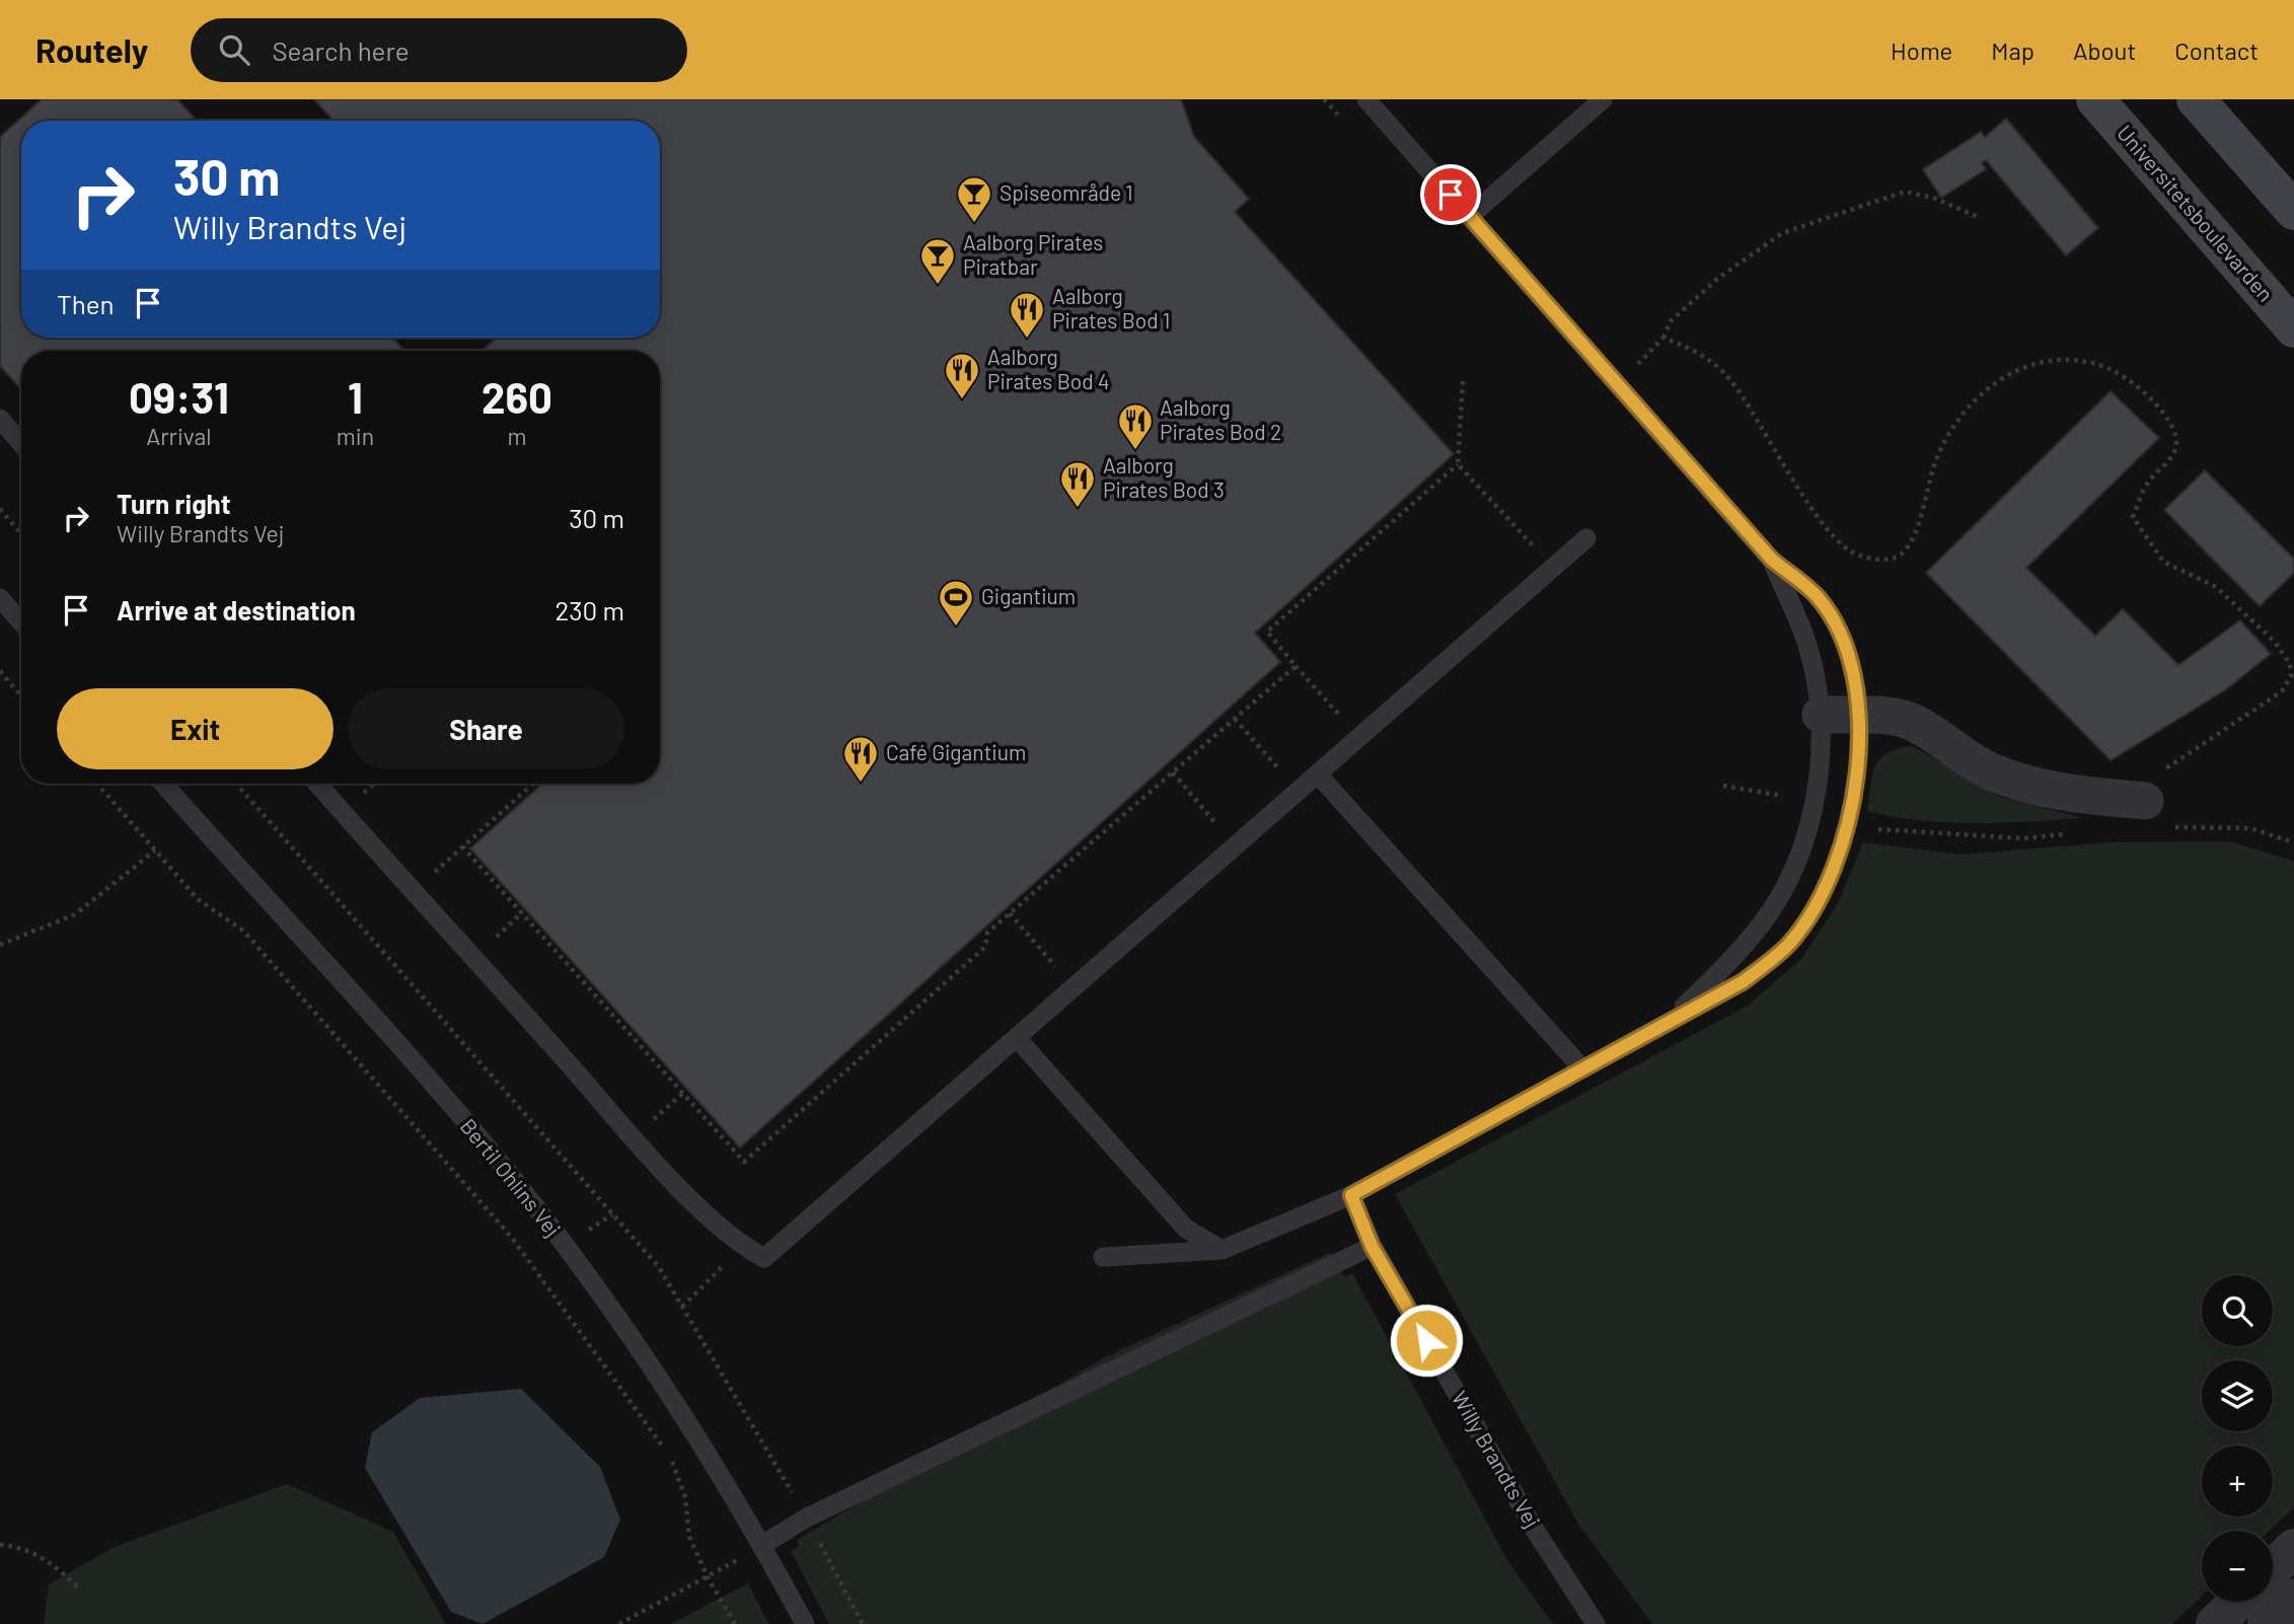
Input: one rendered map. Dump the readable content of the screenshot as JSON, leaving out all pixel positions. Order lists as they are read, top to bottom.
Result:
{
  "streets": {
    "main road": ["Universitetsboulevarden"],
    "lane": ["Bertil Ohlins Vej", "Willy Brandts Vej"]
  },
  "places": {
    "bar": ["Spiseområde 1", "Aalborg Pirates Piratbar"],
    "restaurant": [
      "Aalborg Pirates Bod 1",
      "Aalborg Pirates Bod 4",
      "Aalborg Pirates Bod 2",
      "Aalborg Pirates Bod 3",
      "Café Gigantium"
    ],
    "sports": ["Gigantium"]
  },
  "page": {
    "header": "Routely",
    "search": "Search here",
    "nav": [
      "Home",
      "Map",
      "About",
      "Contact"
    ],
    "turn": ["30 m", "Willy Brandts Vej"],
    "then": "Then",
    "eta": [
      "09:31",
      "Arrival",
      "1",
      "min",
      "260",
      "m"
    ],
    "list": [
      {
        "name": "Turn right",
        "note": "Willy Brandts Vej",
        "value": "30 m"
      },
      {
        "name": "Arrive at destination",
        "value": "230 m"
      }
    ],
    "buttons": ["Exit", "Share"],
    "map_buttons": ["+", "−"]
  }
}
